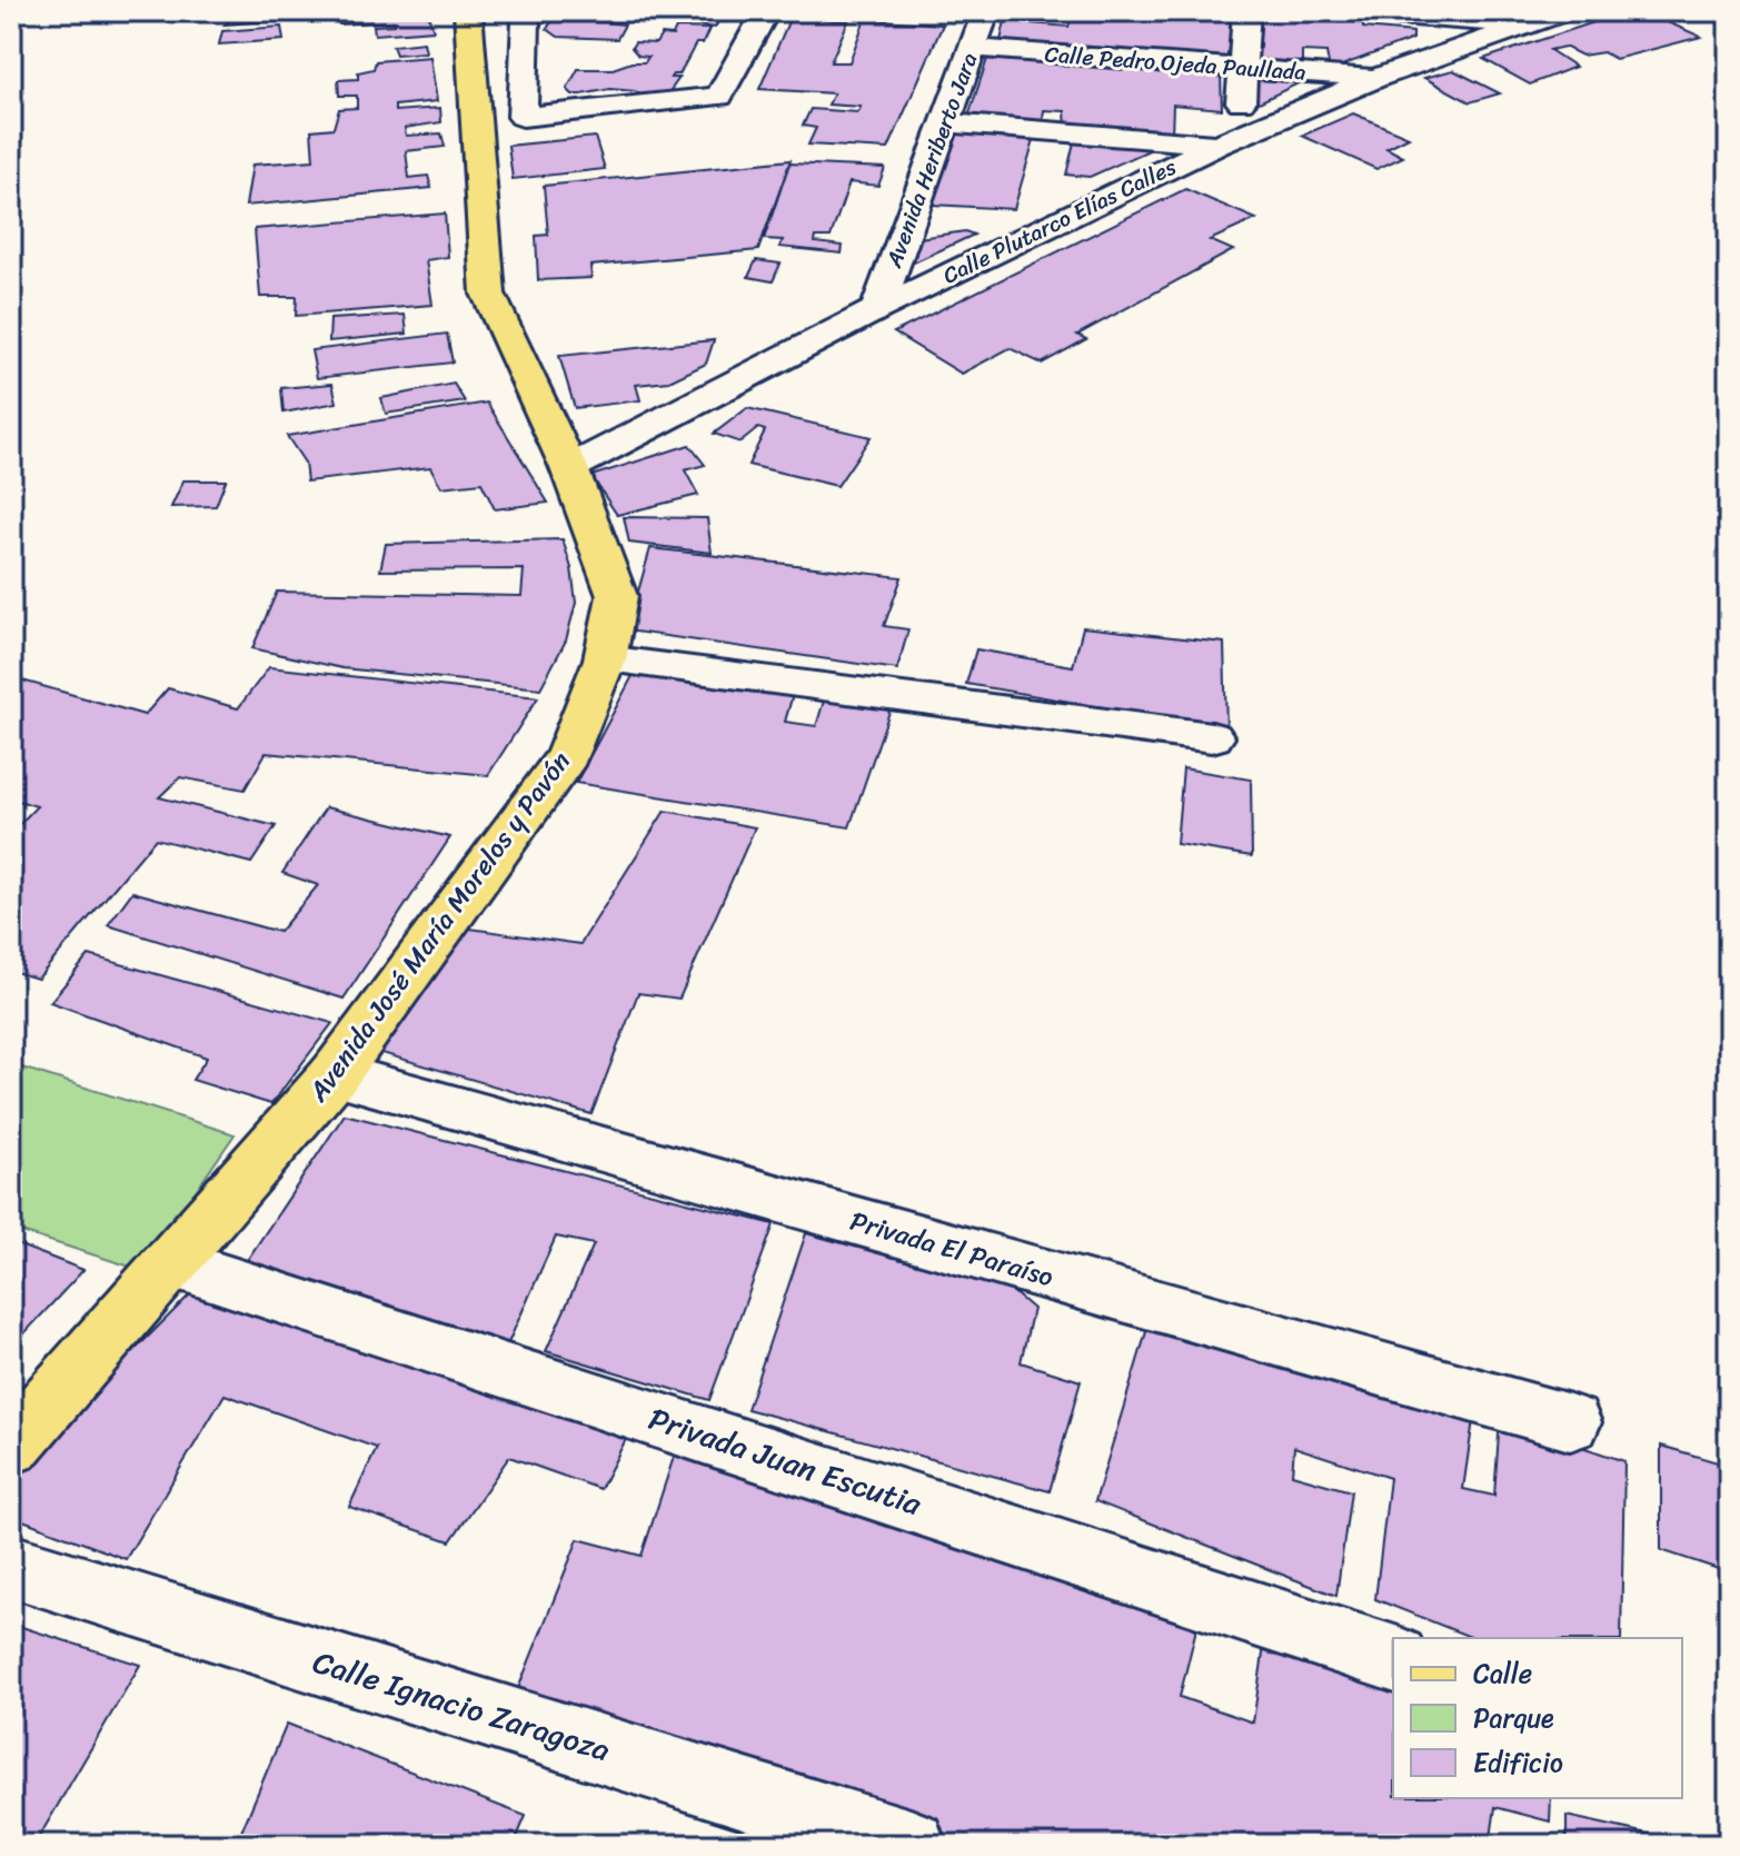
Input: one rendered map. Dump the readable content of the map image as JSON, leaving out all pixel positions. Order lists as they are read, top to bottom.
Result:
{
  "streets": {
    "main road": ["Avenida José María Morelos y Pavón"],
    "street": [
      "Calle Pedro Ojeda Paullada",
      "Avenida Heriberto Jara",
      "Calle Plutarco Elías Calles",
      "Privada El Paraíso",
      "Privada Juan Escutia",
      "Calle Ignacio Zaragoza"
    ]
  },
  "crossings": [
    ["Calle Pedro Ojeda Paullada", "Avenida Heriberto Jara"],
    ["Calle Pedro Ojeda Paullada", "Calle Plutarco Elías Calles"],
    ["Avenida Heriberto Jara", "Calle Plutarco Elías Calles"],
    ["Calle Plutarco Elías Calles", "Avenida José María Morelos y Pavón"],
    ["Avenida José María Morelos y Pavón", "Privada El Paraíso"],
    ["Avenida José María Morelos y Pavón", "Privada Juan Escutia"]
  ],
  "legend": ["Calle", "Parque", "Edificio"]
}
